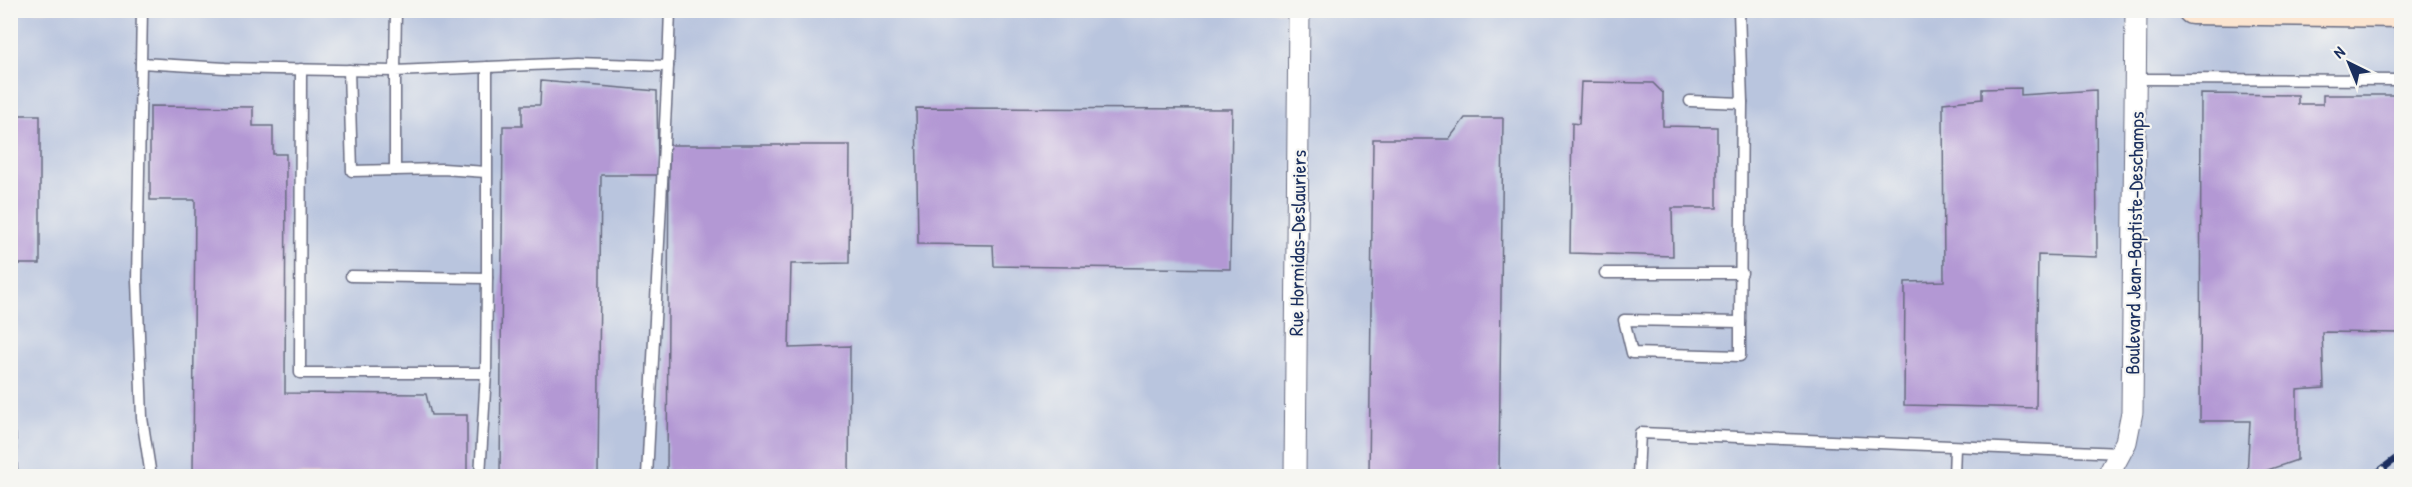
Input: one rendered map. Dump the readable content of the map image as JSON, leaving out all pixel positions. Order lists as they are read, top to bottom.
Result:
{
  "streets": {
    "street": ["Rue Hormidas-Deslauriers", "Boulevard Jean-Baptiste-Deschamps"]
  },
  "north": "top left"
}
